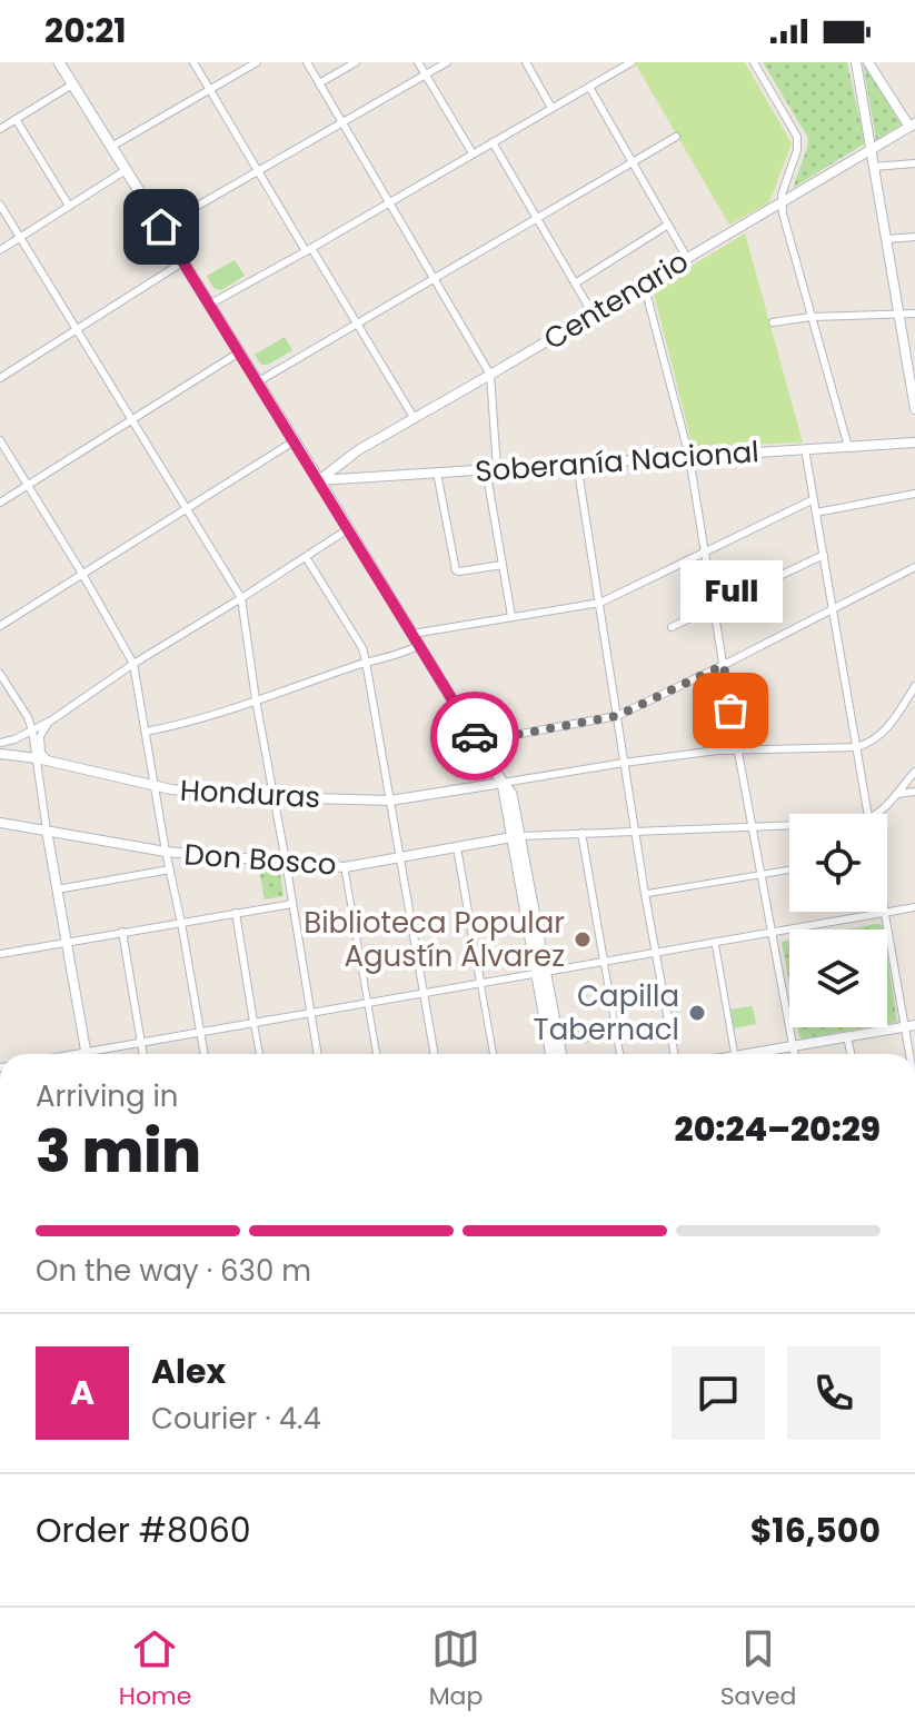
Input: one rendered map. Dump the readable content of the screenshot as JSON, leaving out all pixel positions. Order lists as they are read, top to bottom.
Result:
{
  "streets": {
    "street": [
      "Centenario",
      "Soberanía Nacional",
      "Honduras",
      "Don Bosco"
    ]
  },
  "crossings": [
    ["Centenario", "Soberanía Nacional"]
  ],
  "places": ["Full", "Biblioteca Popular Agustín Álvarez", "Capilla Tabernacl"],
  "page": {
    "status": "20:21",
    "bubble": "Full",
    "heading": ["3 min", "Arriving in", "20:24–20:29"],
    "panel": [
      "Alex",
      "Courier · 4.4",
      "Order #8060",
      "$16,500"
    ],
    "bar": "On the way · 630 m",
    "round": "A",
    "tabs": ["Home", "Map", "Saved"]
  }
}
